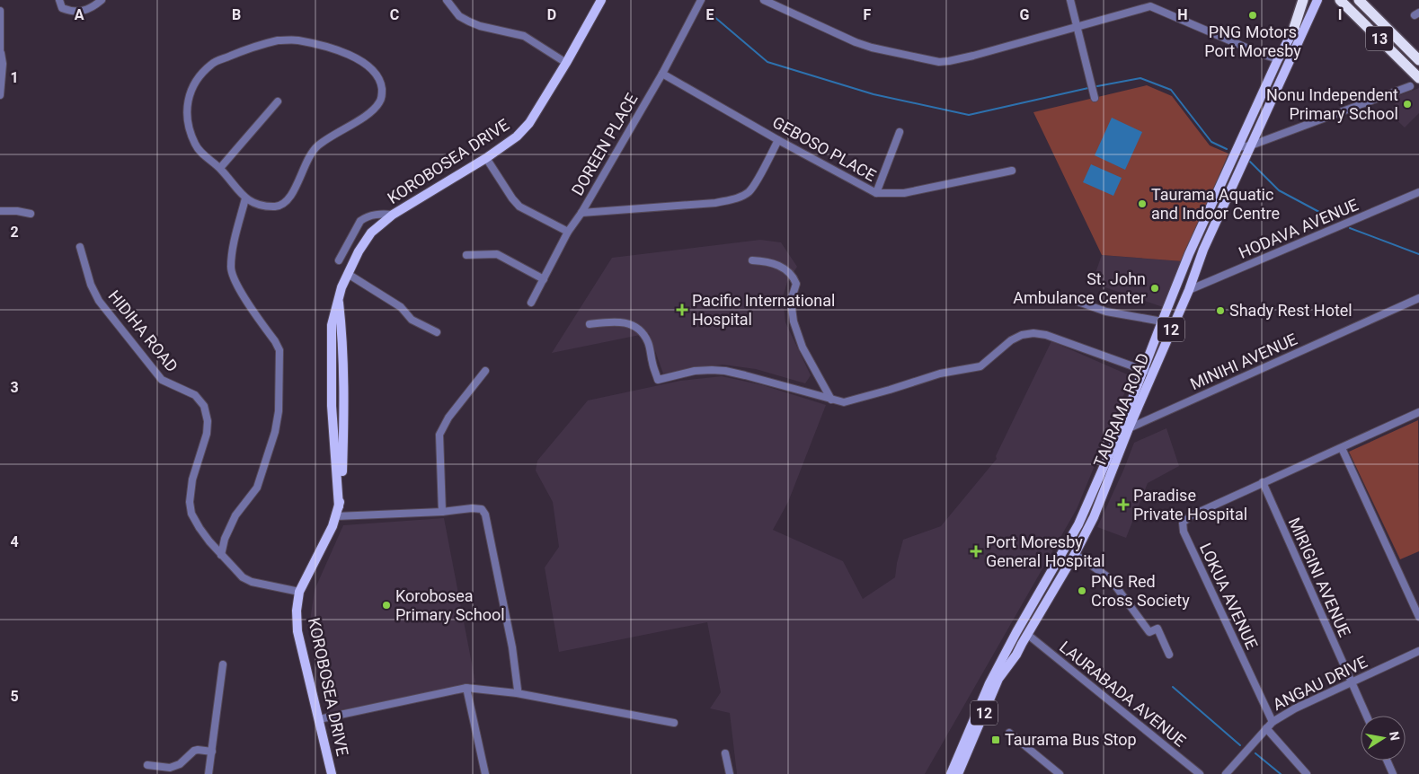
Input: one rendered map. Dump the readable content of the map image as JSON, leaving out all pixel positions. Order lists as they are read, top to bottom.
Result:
{
  "streets": {
    "highway": ["13"],
    "main road": ["KOROBOSEA DRIVE", "12", "TAURAMA ROAD"],
    "street": [
      "DOREEN PLACE",
      "GEBOSO PLACE",
      "HODAVA AVENUE",
      "HIDIHA ROAD",
      "MINIHI AVENUE",
      "MIRIGINI AVENUE",
      "LOKUA AVENUE",
      "ANGAU DRIVE",
      "LAURABADA AVENUE"
    ]
  },
  "crossings": [
    ["DOREEN PLACE", "GEBOSO PLACE"],
    ["KOROBOSEA DRIVE", "HIDIHA ROAD"],
    ["HODAVA AVENUE", "TAURAMA ROAD"],
    ["MINIHI AVENUE", "TAURAMA ROAD"],
    ["TAURAMA ROAD", "LAURABADA AVENUE"],
    ["MIRIGINI AVENUE", "LOKUA AVENUE"],
    ["MIRIGINI AVENUE", "ANGAU DRIVE"],
    ["LOKUA AVENUE", "ANGAU DRIVE"]
  ],
  "places": {
    "other": [
      "PNG Motors Port Moresby",
      "Nonu Independent Primary School",
      "Taurama Aquatic and Indoor Centre",
      "St. John Ambulance Center",
      "Shady Rest Hotel",
      "PNG Red Cross Society",
      "Korobosea Primary School"
    ],
    "health": ["Pacific International Hospital", "Paradise Private Hospital", "Port Moresby General Hospital"],
    "transit": ["Taurama Bus Stop"]
  },
  "north": "right",
  "grid": {
    "columns": [
      "A",
      "B",
      "C",
      "D",
      "E",
      "F",
      "G",
      "H",
      "I"
    ],
    "rows": [
      "1",
      "2",
      "3",
      "4",
      "5"
    ]
  }
}
